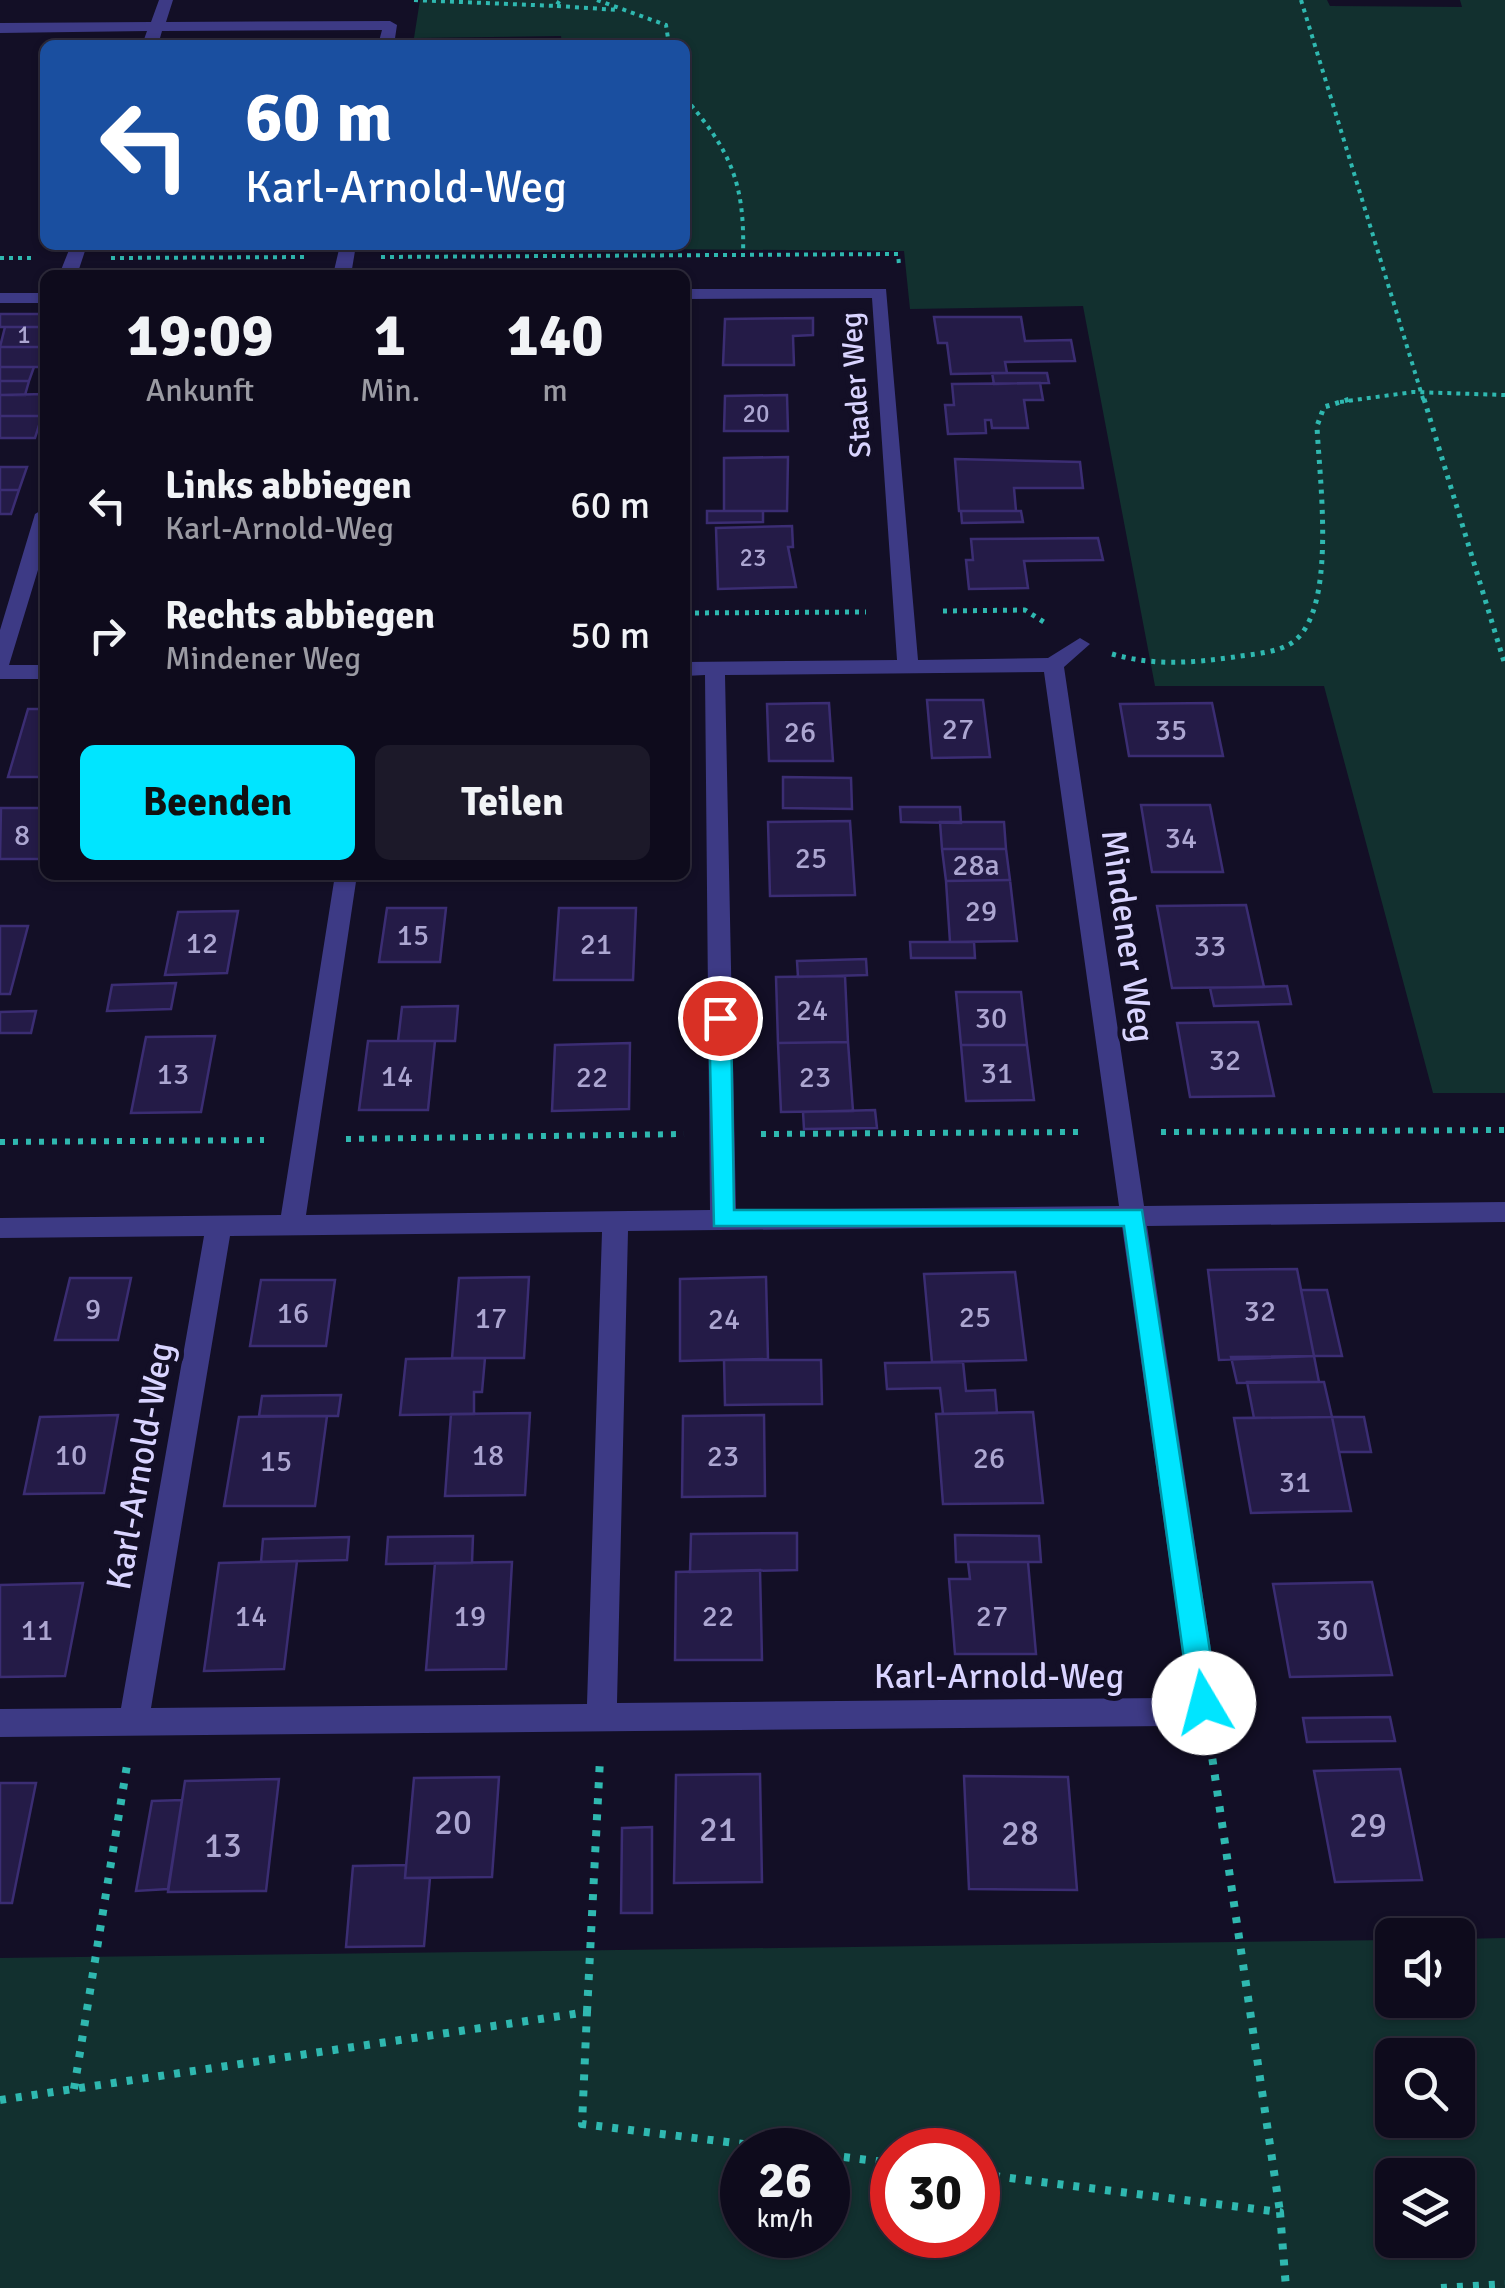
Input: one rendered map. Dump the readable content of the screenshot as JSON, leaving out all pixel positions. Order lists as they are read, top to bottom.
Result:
{
  "streets": {
    "street": ["Stader Weg", "Mindener Weg", "Karl-Arnold-Weg"]
  },
  "house_numbers": [
    "1",
    "20",
    "23",
    "27",
    "35",
    "26",
    "8",
    "34",
    "25",
    "28a",
    "29",
    "15",
    "12",
    "21",
    "33",
    "24",
    "30",
    "32",
    "31",
    "13",
    "14",
    "22",
    "23",
    "9",
    "32",
    "16",
    "25",
    "17",
    "24",
    "10",
    "18",
    "23",
    "26",
    "15",
    "31",
    "14",
    "19",
    "22",
    "27",
    "11",
    "30",
    "20",
    "29",
    "21",
    "28",
    "13"
  ],
  "page": {
    "turn": ["60 m", "Karl-Arnold-Weg"],
    "eta": [
      "19:09",
      "Ankunft",
      "1",
      "Min.",
      "140",
      "m"
    ],
    "list": [
      {
        "name": "Links abbiegen",
        "note": "Karl-Arnold-Weg",
        "value": "60 m"
      },
      {
        "name": "Rechts abbiegen",
        "note": "Mindener Weg",
        "value": "50 m"
      }
    ],
    "buttons": ["Beenden", "Teilen"],
    "speed": "26 km/h",
    "limit": "30"
  }
}
